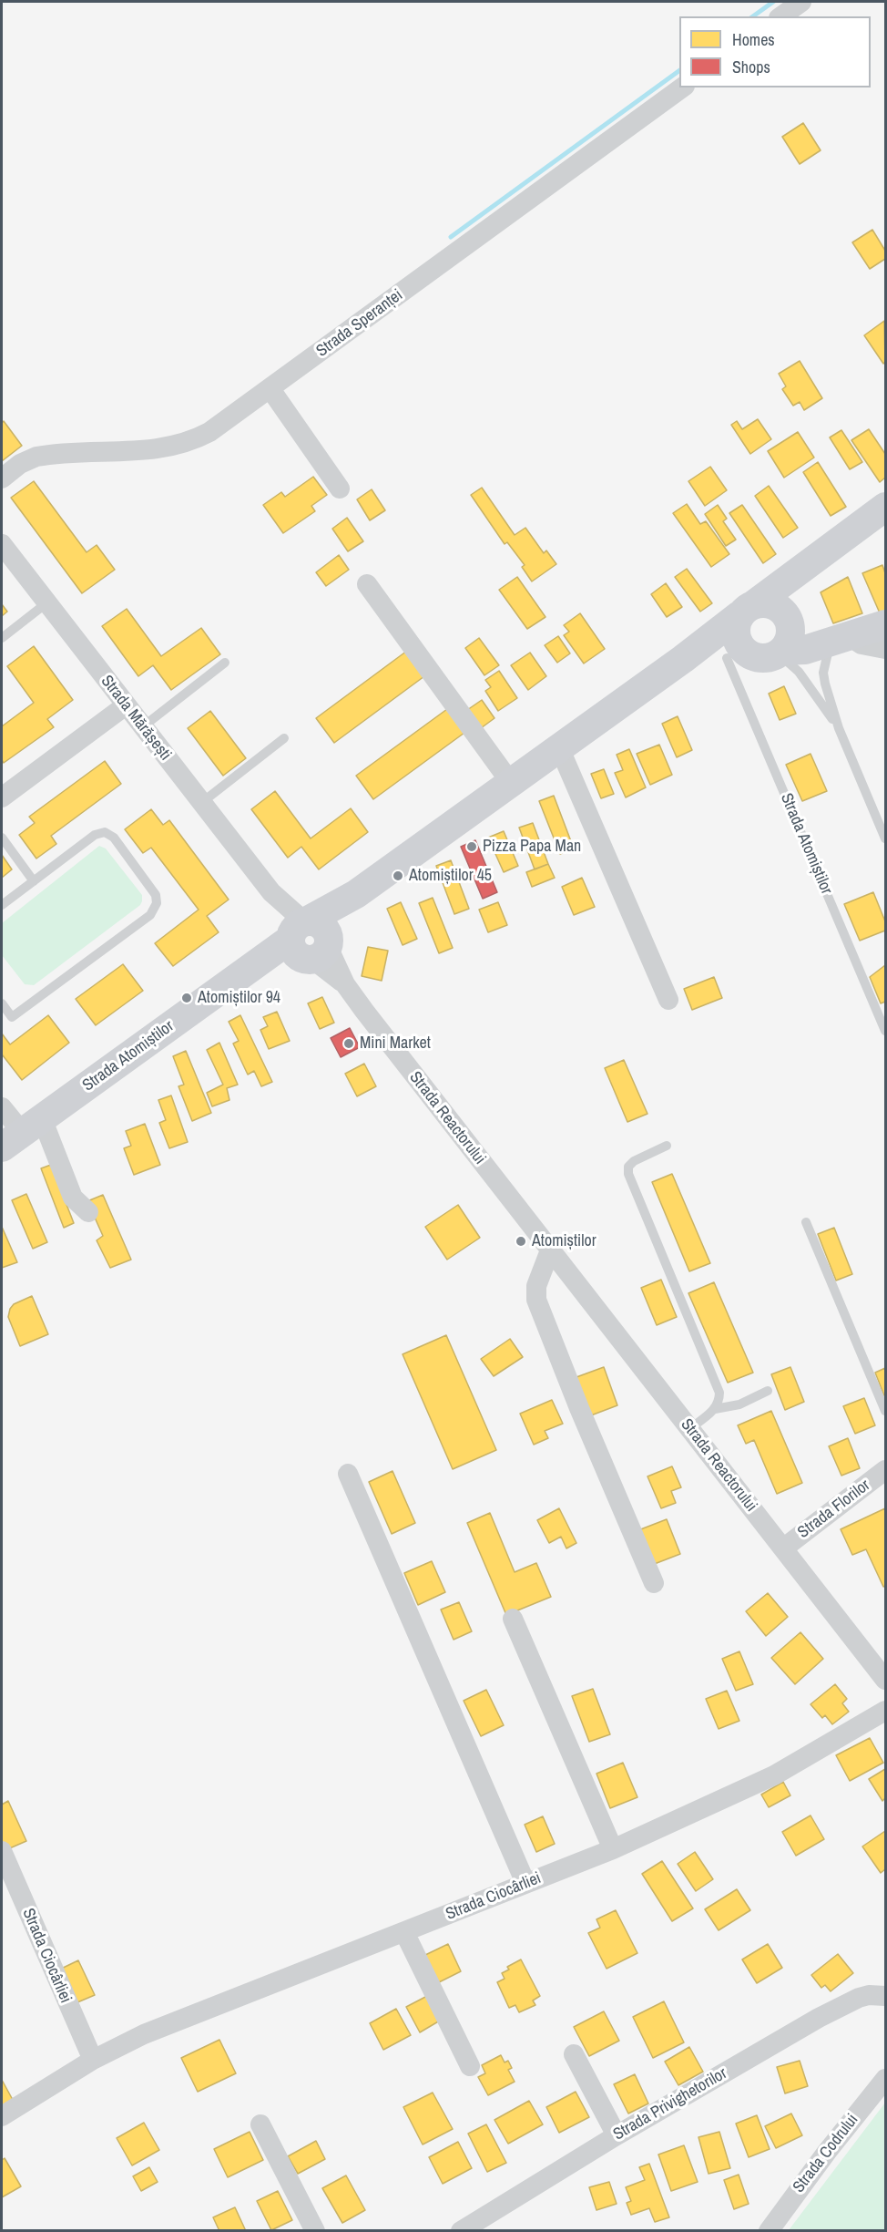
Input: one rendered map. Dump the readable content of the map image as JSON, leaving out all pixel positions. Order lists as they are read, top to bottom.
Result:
{
  "streets": {
    "main road": ["Strada Atomiștilor"],
    "street": [
      "Strada Speranței",
      "Strada Mărășești",
      "Strada Reactorului",
      "Strada Florilor",
      "Strada Ciocârliei",
      "Strada Privighetorilor",
      "Strada Codrului"
    ]
  },
  "crossings": [
    ["Strada Mărășești", "Strada Atomiștilor"],
    ["Strada Mărășești", "Strada Reactorului"],
    ["Strada Atomiștilor", "Strada Reactorului"],
    ["Strada Reactorului", "Strada Florilor"]
  ],
  "places": [
    "Pizza Papa Man",
    "Atomiștilor 45",
    "Atomiștilor 94",
    "Mini Market",
    "Atomiștilor"
  ],
  "legend": ["Homes", "Shops"]
}
